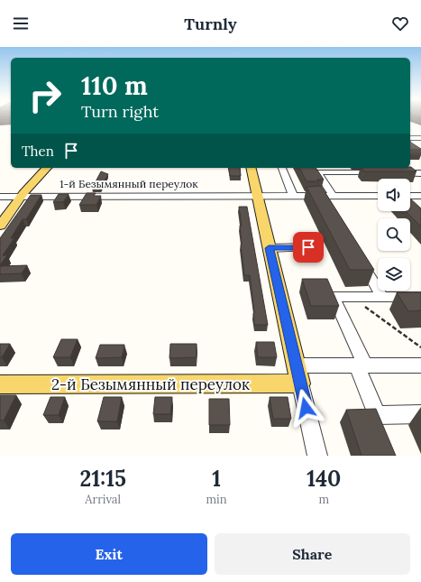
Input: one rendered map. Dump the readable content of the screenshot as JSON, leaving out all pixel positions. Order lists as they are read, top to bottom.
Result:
{
  "streets": {
    "main road": ["2-й Безымянный переулок"],
    "street": ["1-й Безымянный переулок"]
  },
  "page": {
    "header": "Turnly",
    "turn": ["110 m", "Turn right"],
    "then": "Then",
    "eta": [
      "21:15",
      "Arrival",
      "1",
      "min",
      "140",
      "m"
    ],
    "buttons": ["Exit", "Share"]
  }
}
